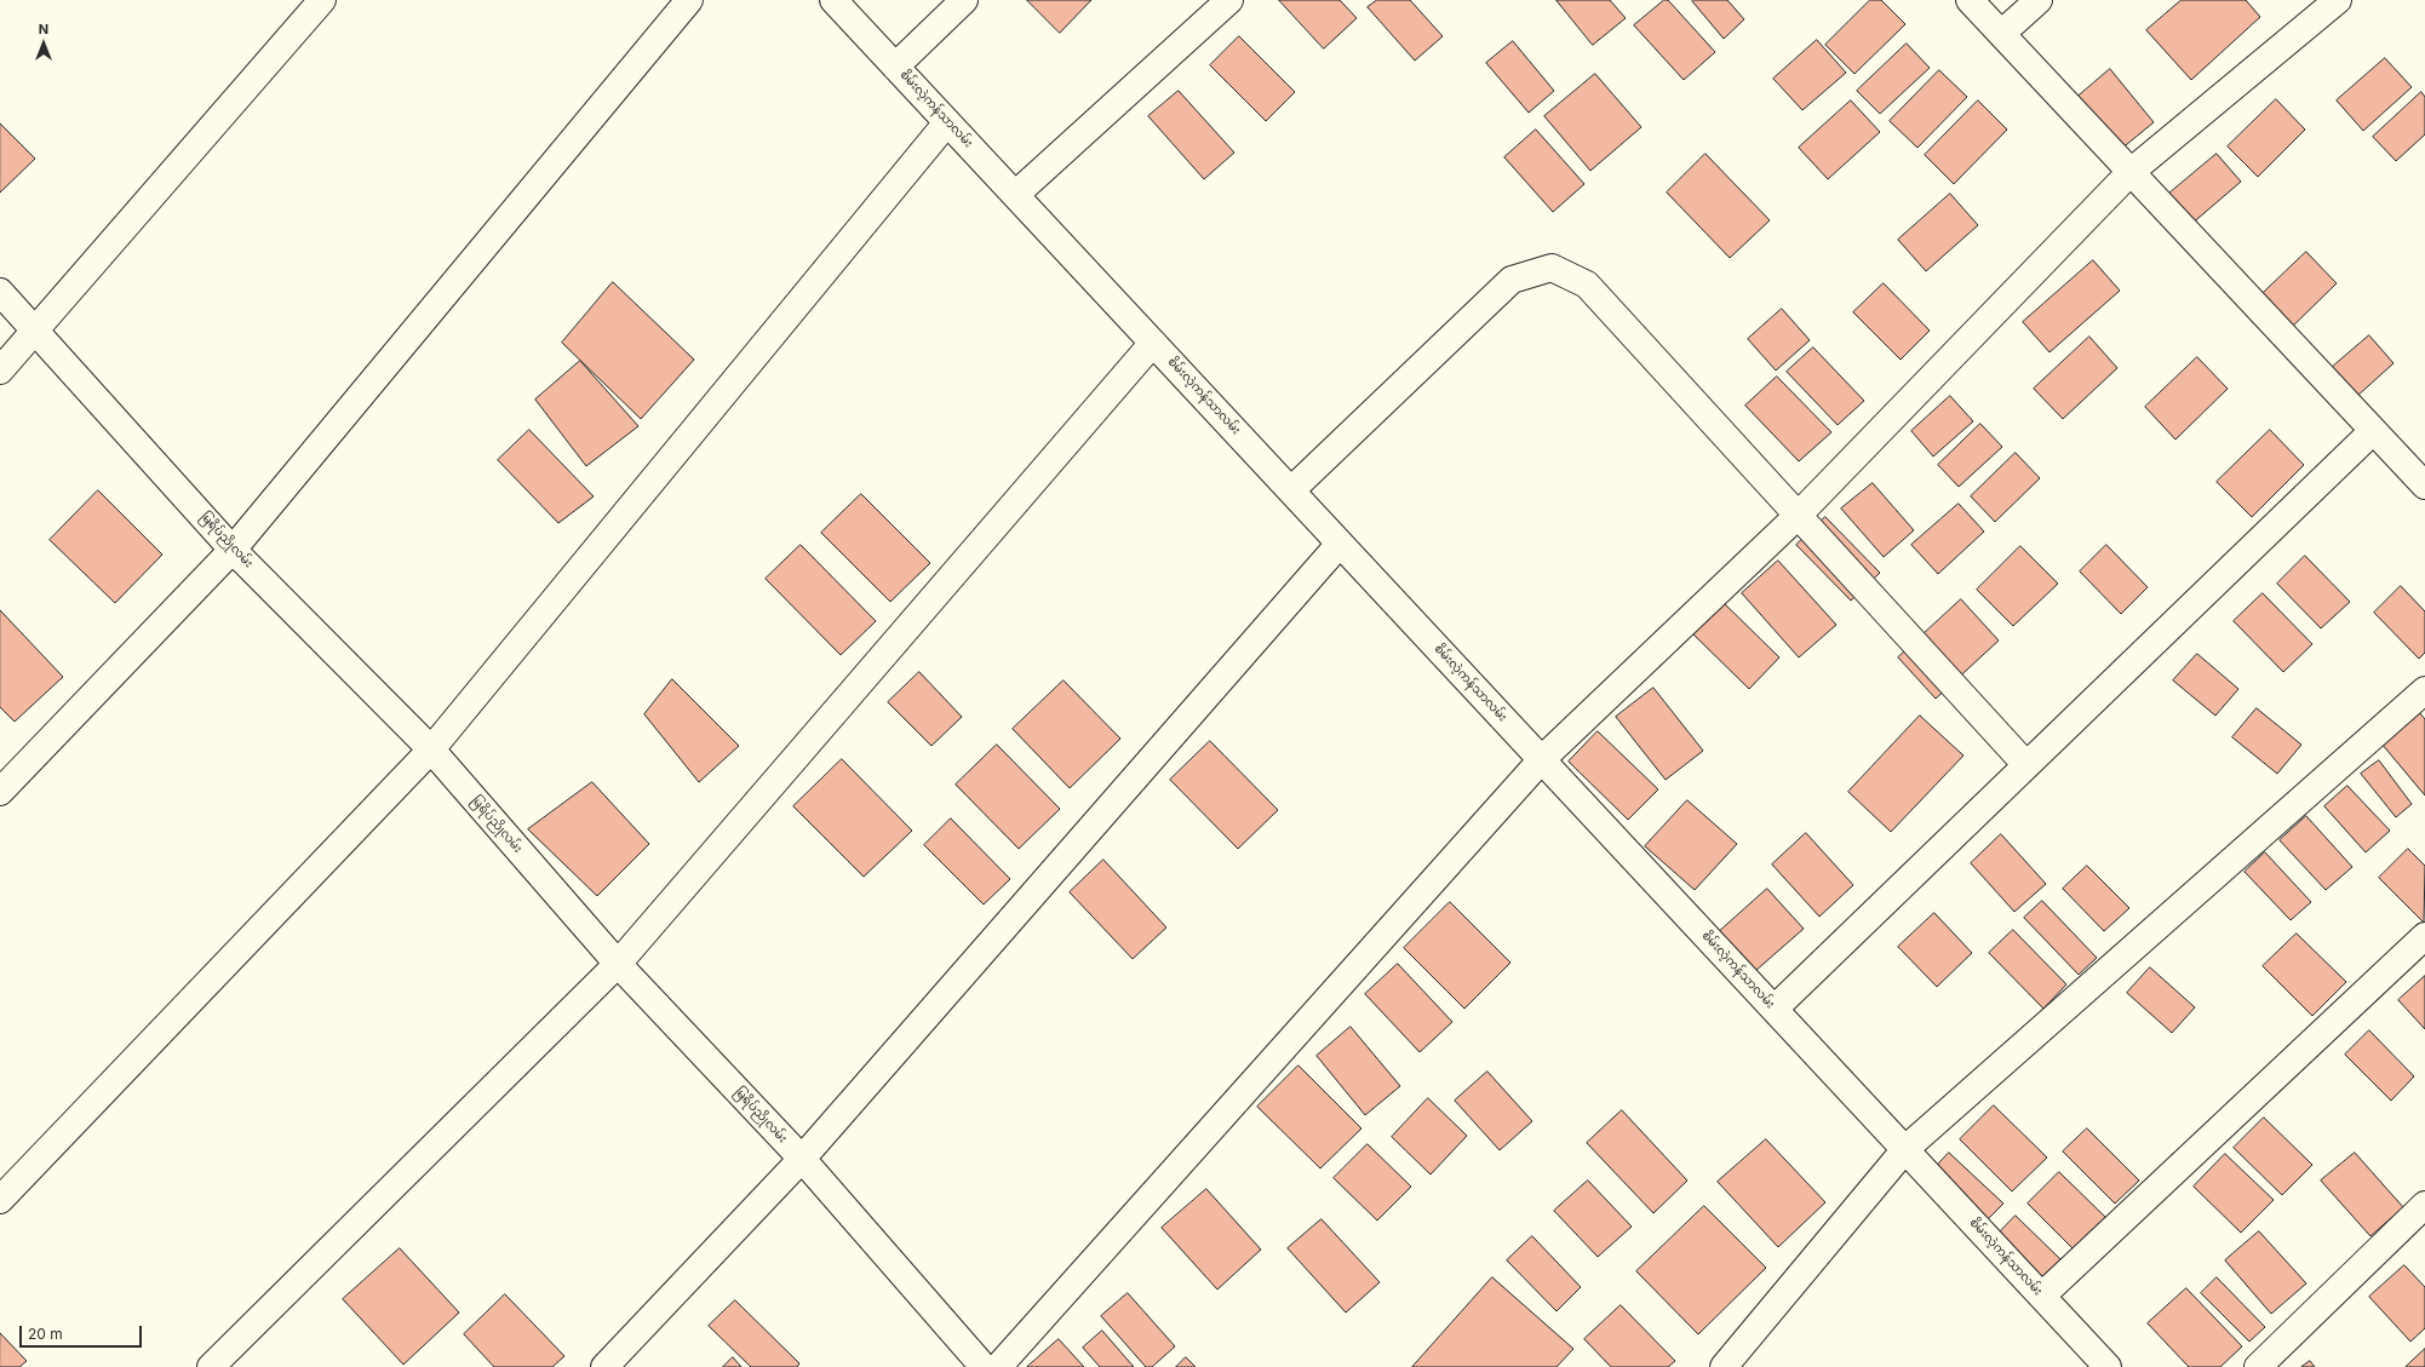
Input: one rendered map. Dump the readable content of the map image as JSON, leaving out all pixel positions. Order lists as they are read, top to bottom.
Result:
{
  "streets": {
    "street": ["စိမ်းလဲ့ကန်သာလမ်း", "မြရိပ်ညိုလမ်း"]
  },
  "scale_bar": "20 m",
  "north": "top"
}
